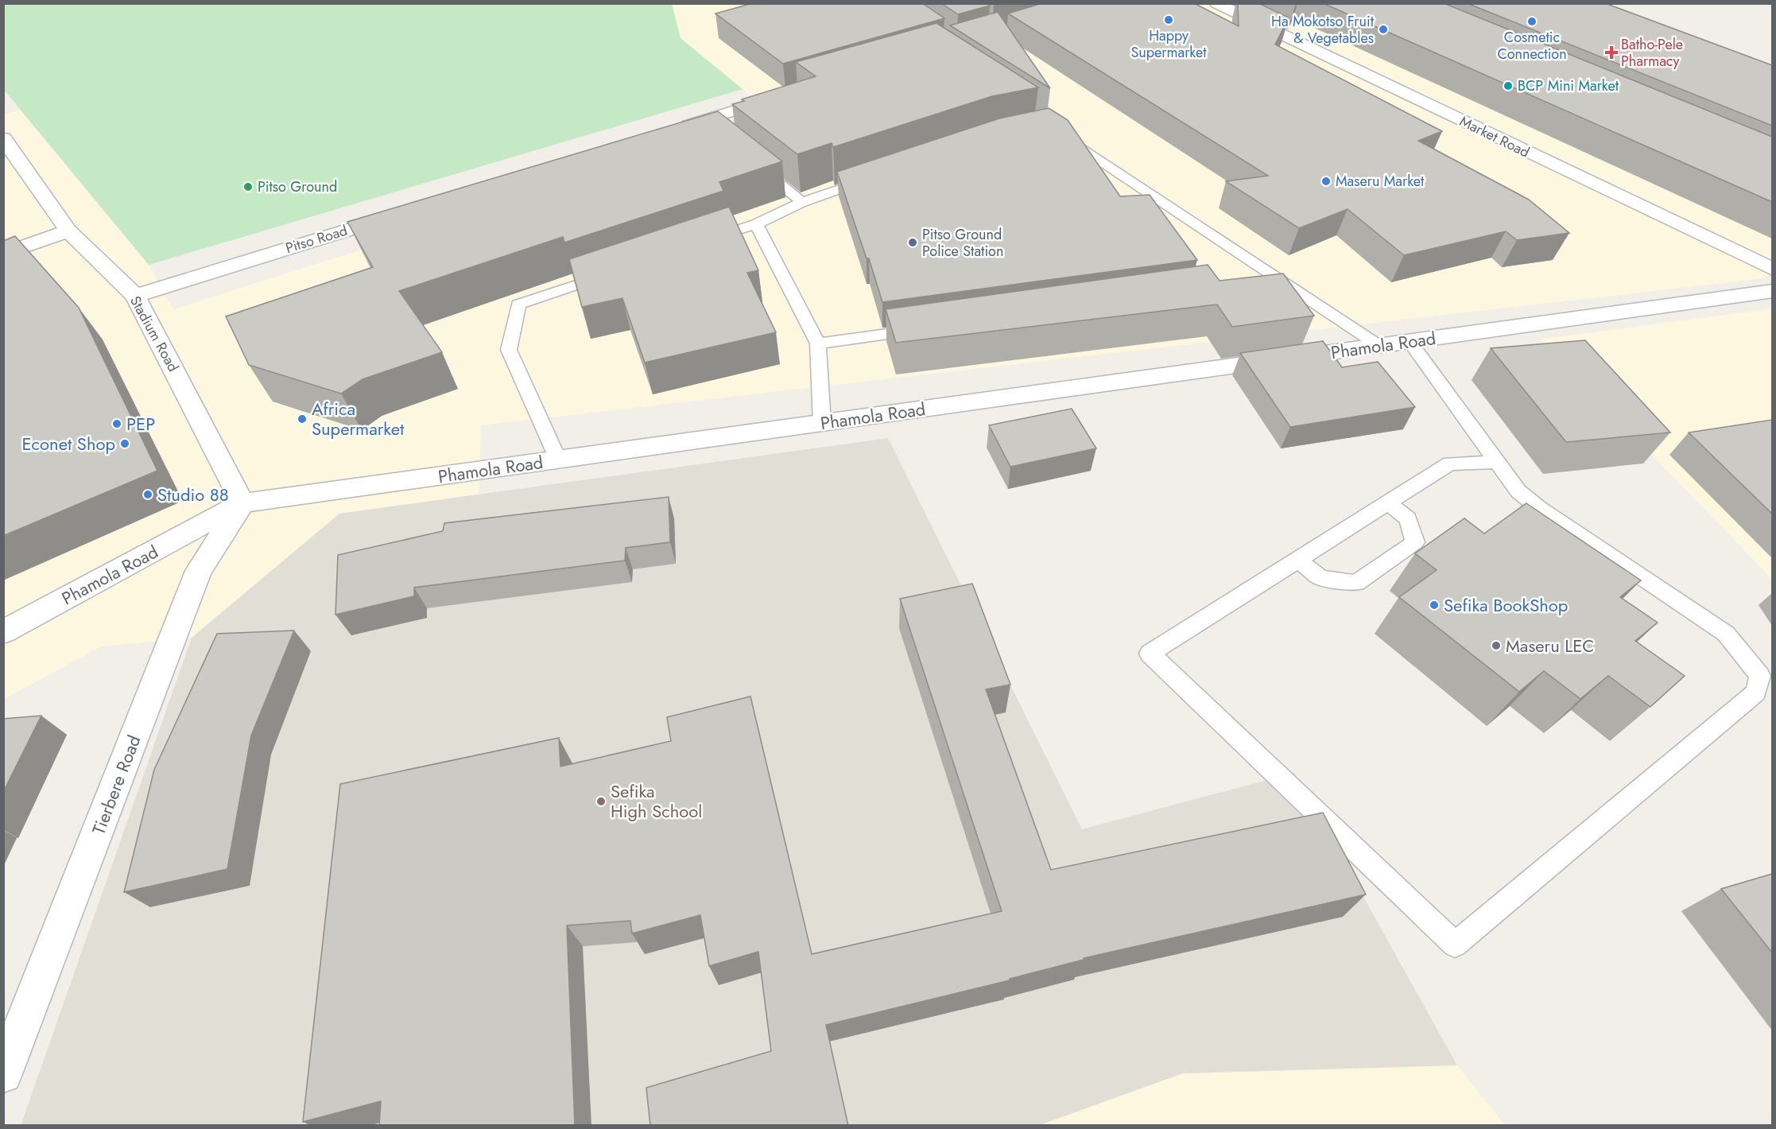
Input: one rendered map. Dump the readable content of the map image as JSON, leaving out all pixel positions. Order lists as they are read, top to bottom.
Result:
{
  "streets": {
    "street": [
      "Market Road",
      "Pitso Road",
      "Stadium Road",
      "Phamola Road",
      "Tierbere Road"
    ]
  },
  "crossings": [
    ["Pitso Road", "Stadium Road"],
    ["Stadium Road", "Phamola Road"],
    ["Stadium Road", "Tierbere Road"],
    ["Phamola Road", "Tierbere Road"]
  ],
  "places": {
    "other": [
      "Happy Supermarket",
      "Cosmetic Connection",
      "Ha Mokotso Fruit & Vegetables",
      "BCP Mini Market",
      "Maseru Market",
      "Pitso Ground",
      "Pitso Ground Police Station",
      "Africa Supermarket",
      "PEP",
      "Econet Shop",
      "Studio 88",
      "Sefika BookShop",
      "Maseru LEC",
      "Sefika High School"
    ],
    "health": ["Batho-Pele Pharmacy"]
  }
}
